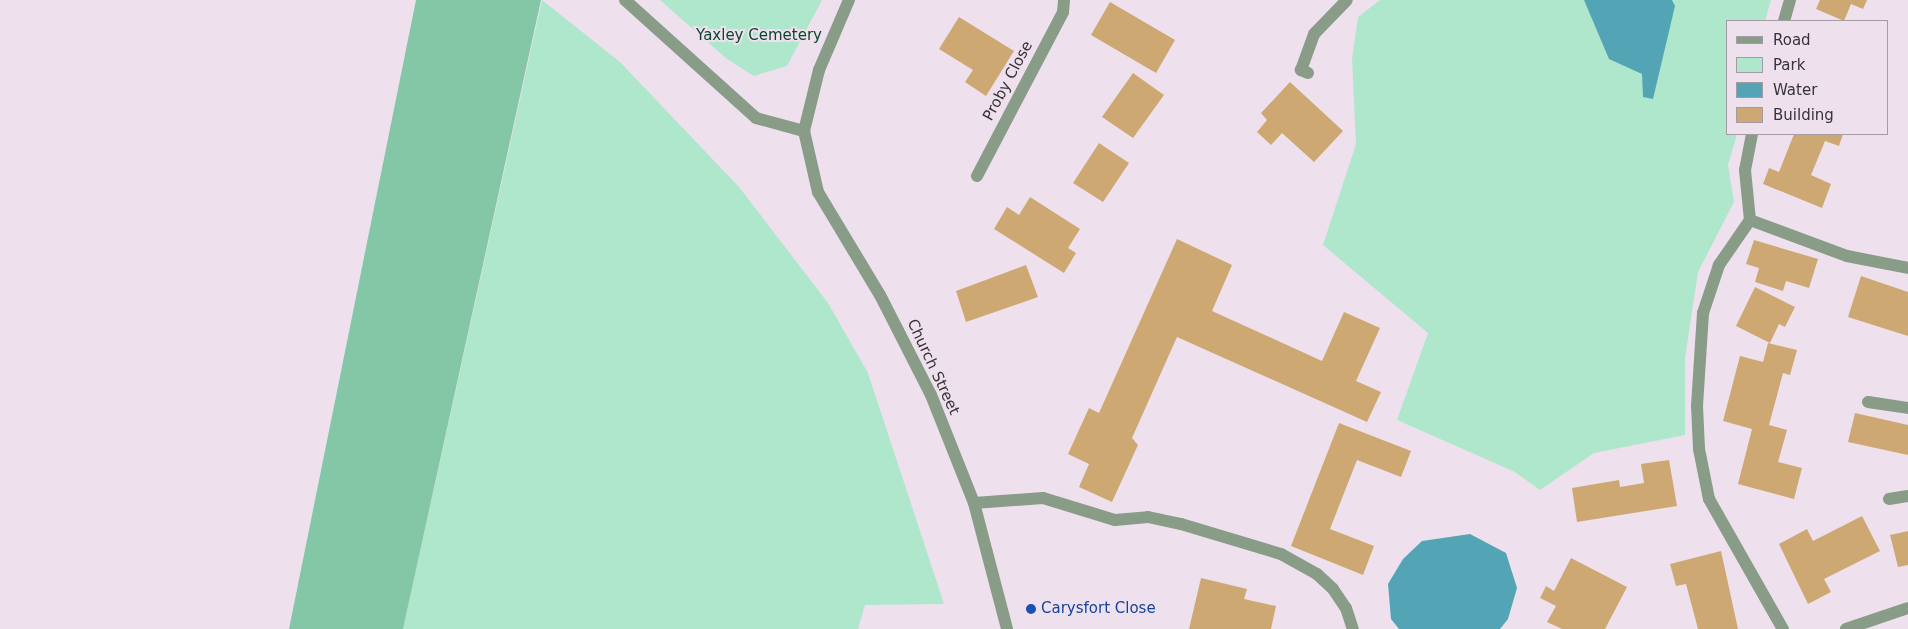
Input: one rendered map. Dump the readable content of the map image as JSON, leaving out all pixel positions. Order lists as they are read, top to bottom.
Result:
{
  "streets": {
    "street": ["Proby Close", "Church Street"]
  },
  "parks": ["Yaxley Cemetery"],
  "places": ["Carysfort Close"],
  "legend": [
    "Road",
    "Park",
    "Water",
    "Building"
  ]
}
